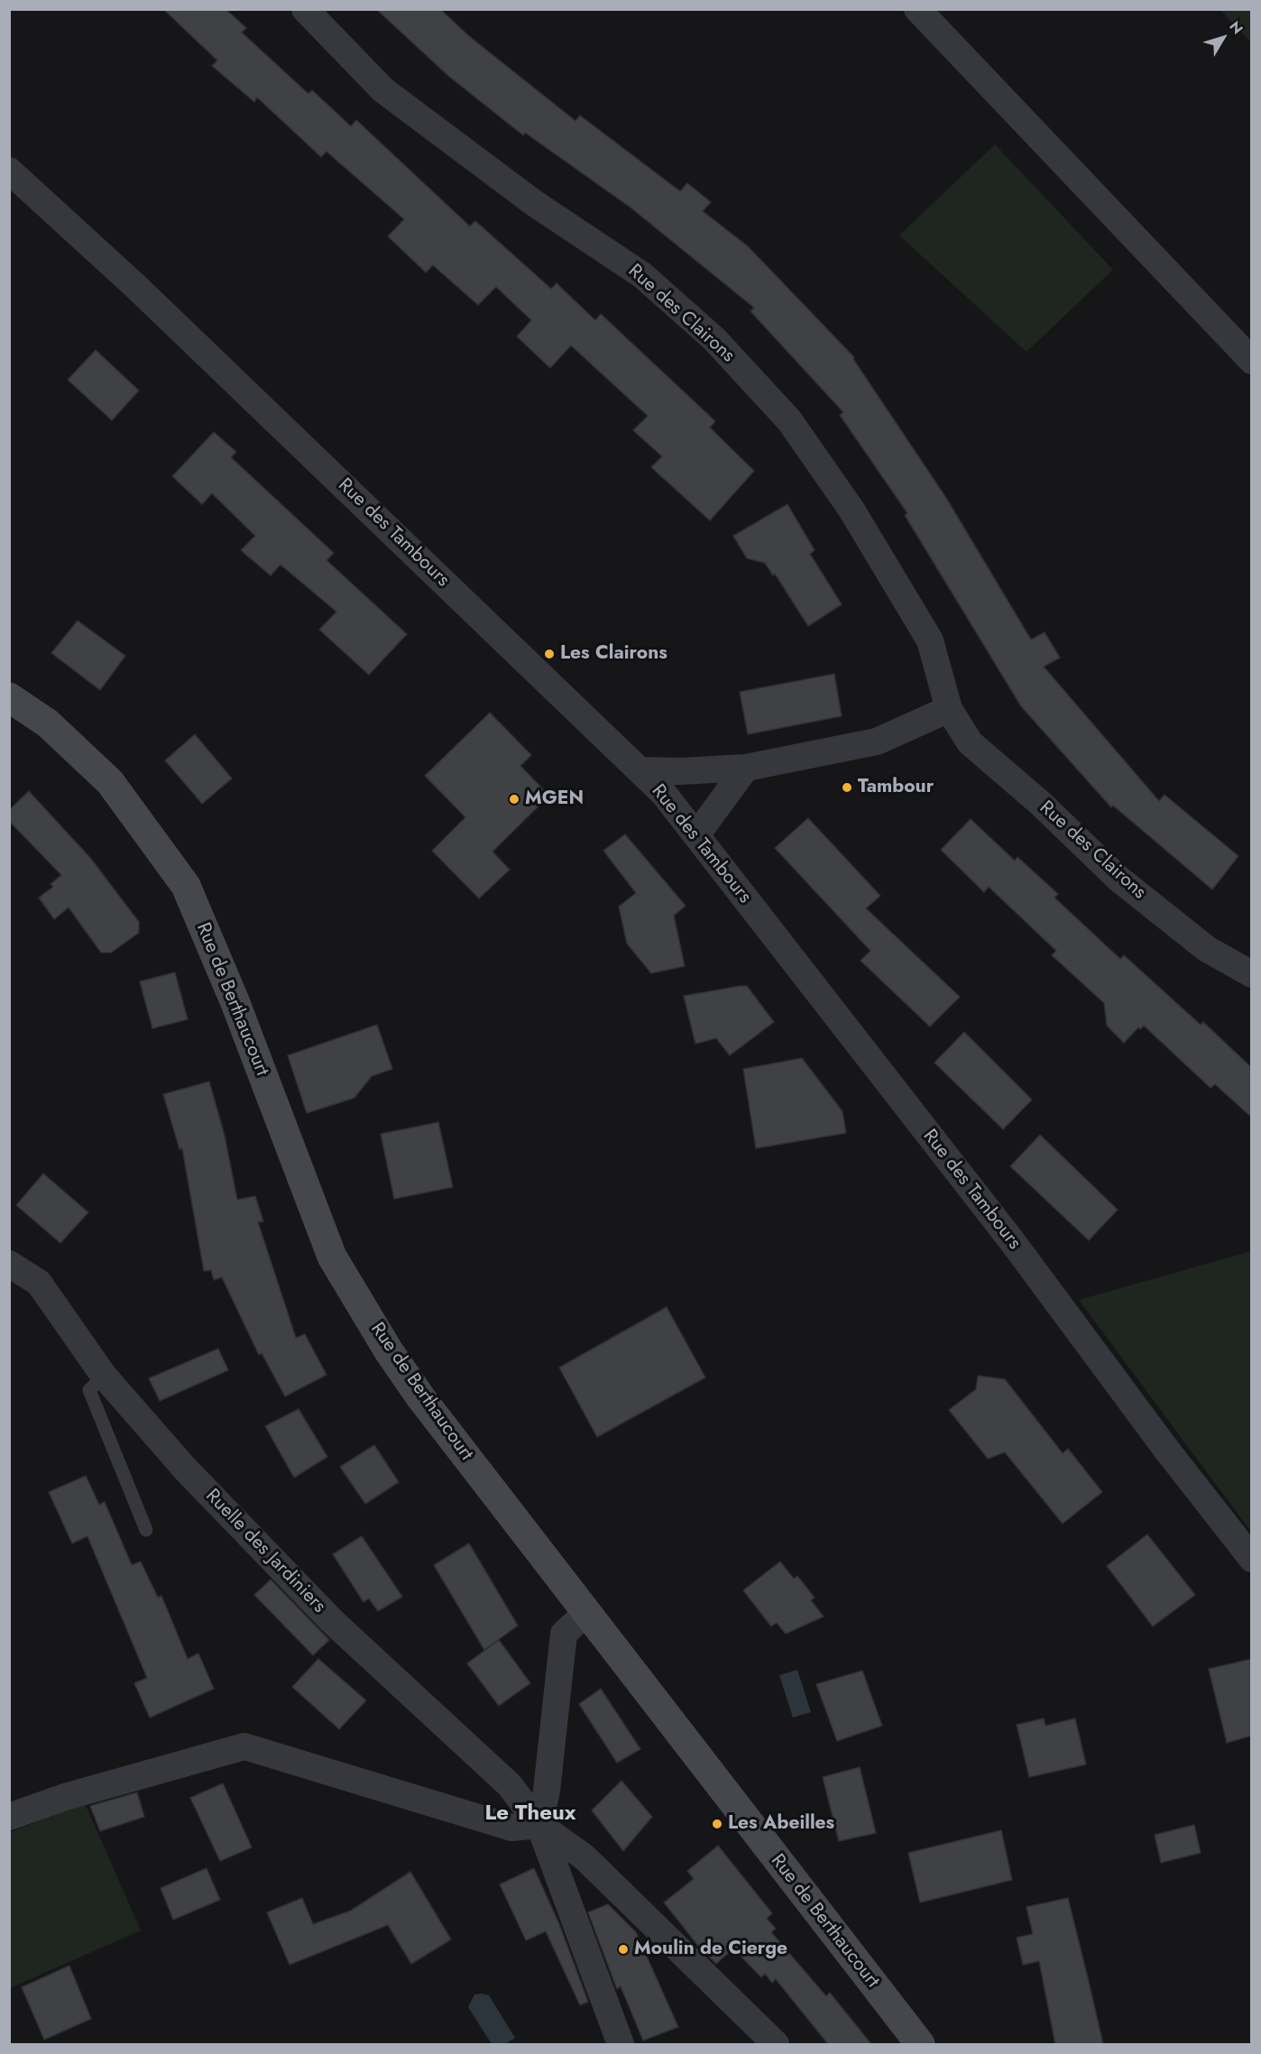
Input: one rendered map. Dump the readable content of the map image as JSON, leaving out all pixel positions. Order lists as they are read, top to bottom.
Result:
{
  "streets": {
    "main road": ["Rue de Berthaucourt"],
    "street": ["Rue des Clairons", "Rue des Tambours", "Ruelle des Jardiniers"]
  },
  "districts": ["Le Theux"],
  "places": [
    "Les Clairons",
    "Tambour",
    "MGEN",
    "Les Abeilles",
    "Moulin de Cierge"
  ],
  "north": "top right"
}
